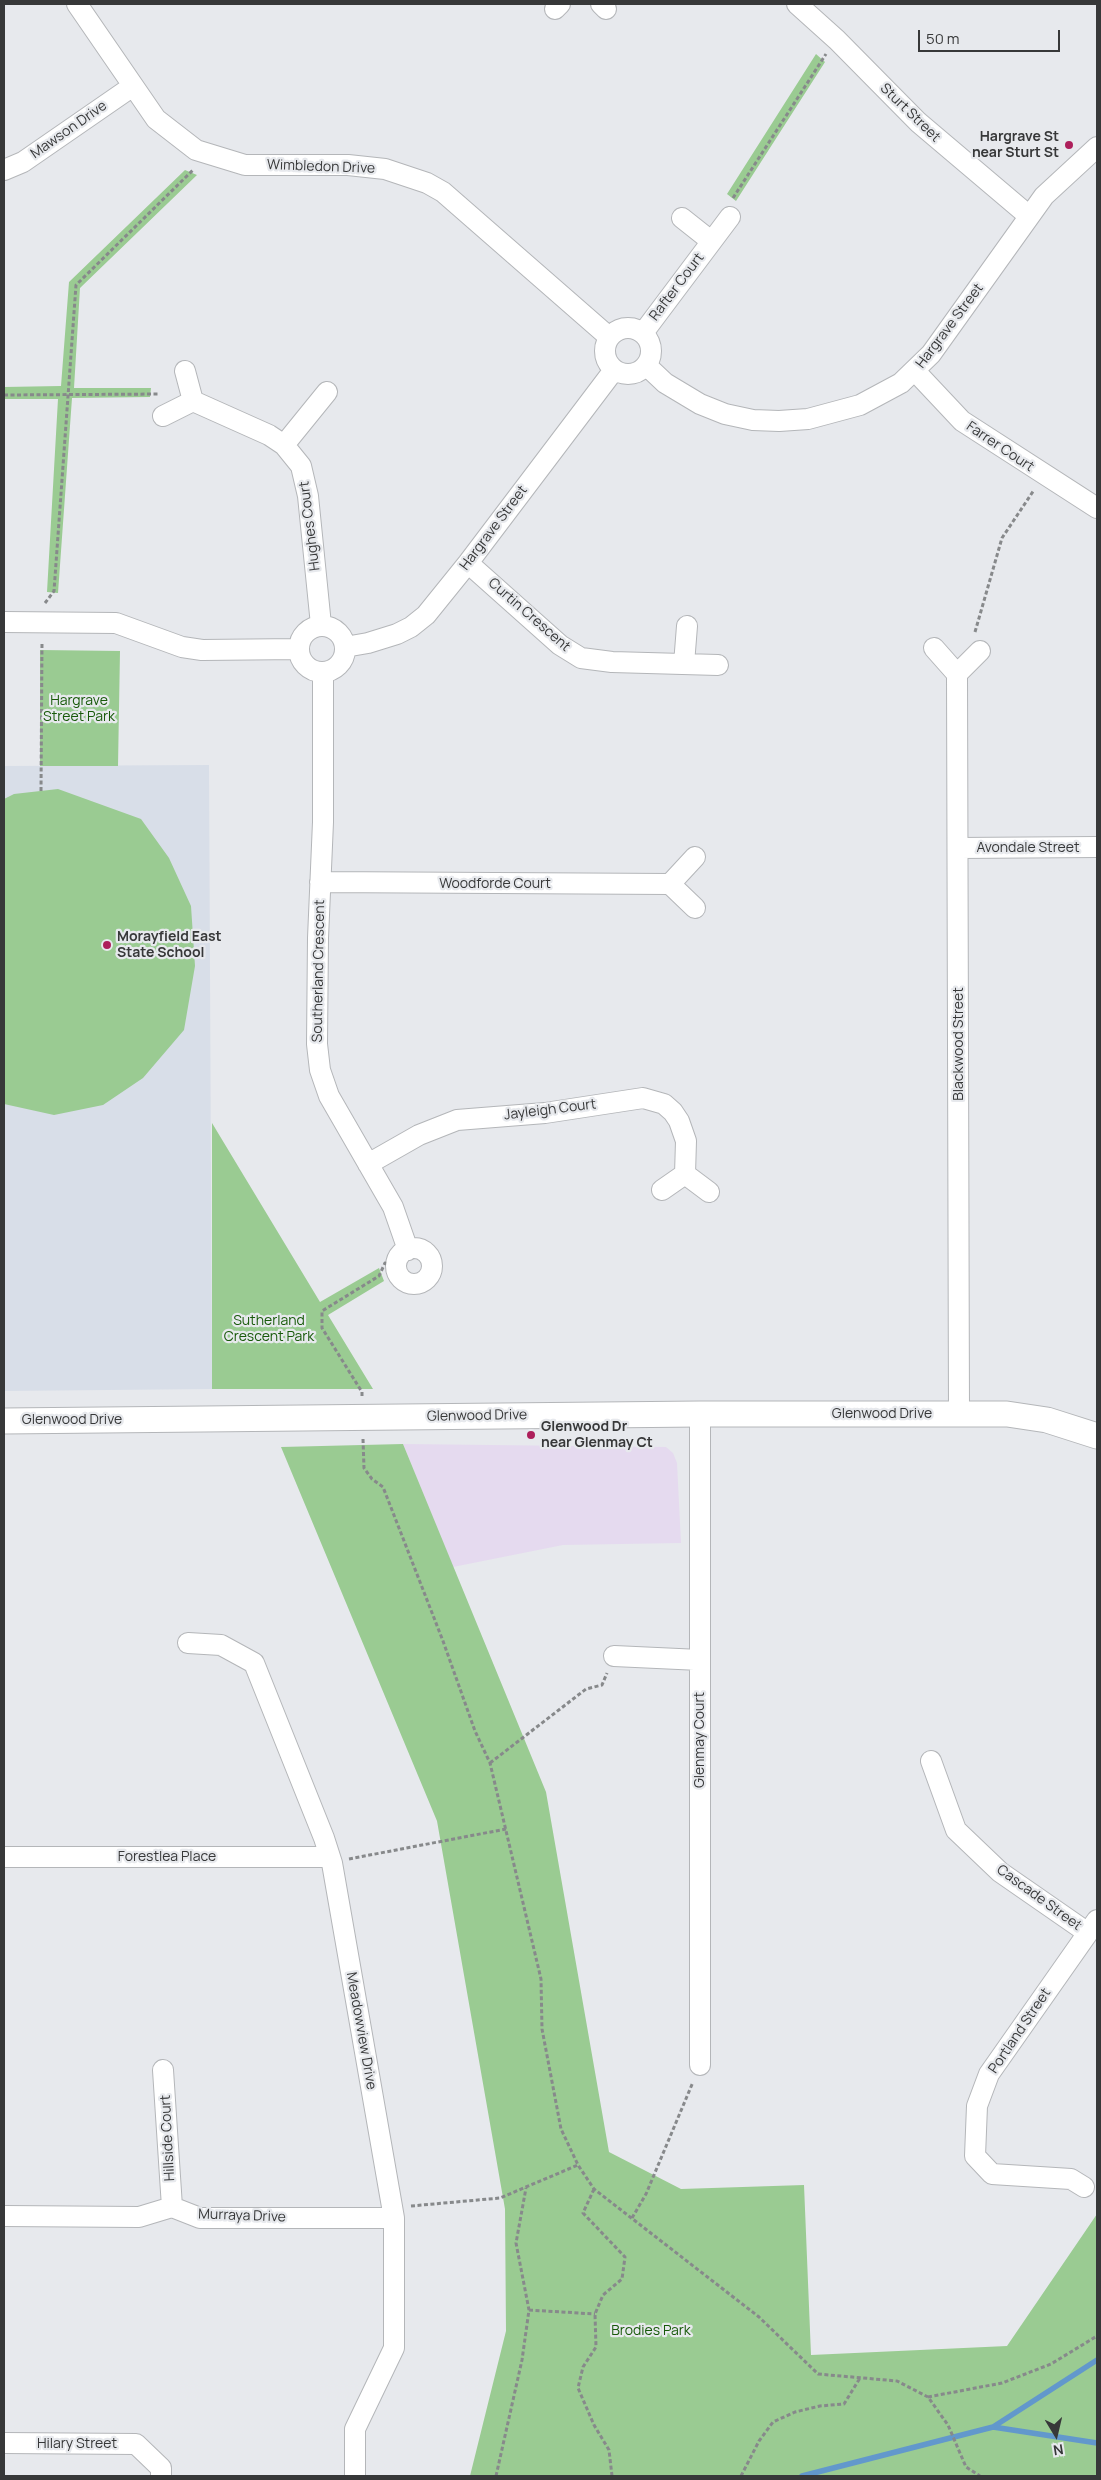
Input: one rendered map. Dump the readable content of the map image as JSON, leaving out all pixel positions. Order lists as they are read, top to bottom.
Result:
{
  "streets": {
    "street": [
      "Sturt Street",
      "Mawson Drive",
      "Wimbledon Drive",
      "Rafter Court",
      "Hargrave Street",
      "Farrer Court",
      "Hughes Court",
      "Curtin Crescent",
      "Avondale Street",
      "Woodforde Court",
      "Southerland Crescent",
      "Blackwood Street",
      "Jayleigh Court",
      "Glenwood Drive",
      "Glenmay Court",
      "Forestlea Place",
      "Cascade Street",
      "Meadowview Drive",
      "Portland Street",
      "Hillside Court",
      "Murraya Drive",
      "Hilary Street"
    ]
  },
  "crossings": [
    ["Sturt Street", "Hargrave Street"],
    ["Mawson Drive", "Wimbledon Drive"],
    ["Wimbledon Drive", "Rafter Court"],
    ["Wimbledon Drive", "Hargrave Street"],
    ["Rafter Court", "Hargrave Street"],
    ["Hargrave Street", "Farrer Court"],
    ["Hargrave Street", "Hughes Court"],
    ["Hargrave Street", "Curtin Crescent"],
    ["Hargrave Street", "Southerland Crescent"],
    ["Hughes Court", "Southerland Crescent"],
    ["Avondale Street", "Blackwood Street"],
    ["Woodforde Court", "Southerland Crescent"],
    ["Southerland Crescent", "Jayleigh Court"],
    ["Blackwood Street", "Glenwood Drive"],
    ["Glenwood Drive", "Glenmay Court"],
    ["Forestlea Place", "Meadowview Drive"],
    ["Cascade Street", "Portland Street"],
    ["Meadowview Drive", "Murraya Drive"],
    ["Hillside Court", "Murraya Drive"]
  ],
  "parks": ["Hargrave Street Park", "Sutherland Crescent Park", "Brodies Park"],
  "places": ["Hargrave St near Sturt St", "Morayfield East State School", "Glenwood Dr near Glenmay Ct"],
  "scale_bar": "50 m",
  "north": "bottom"
}
